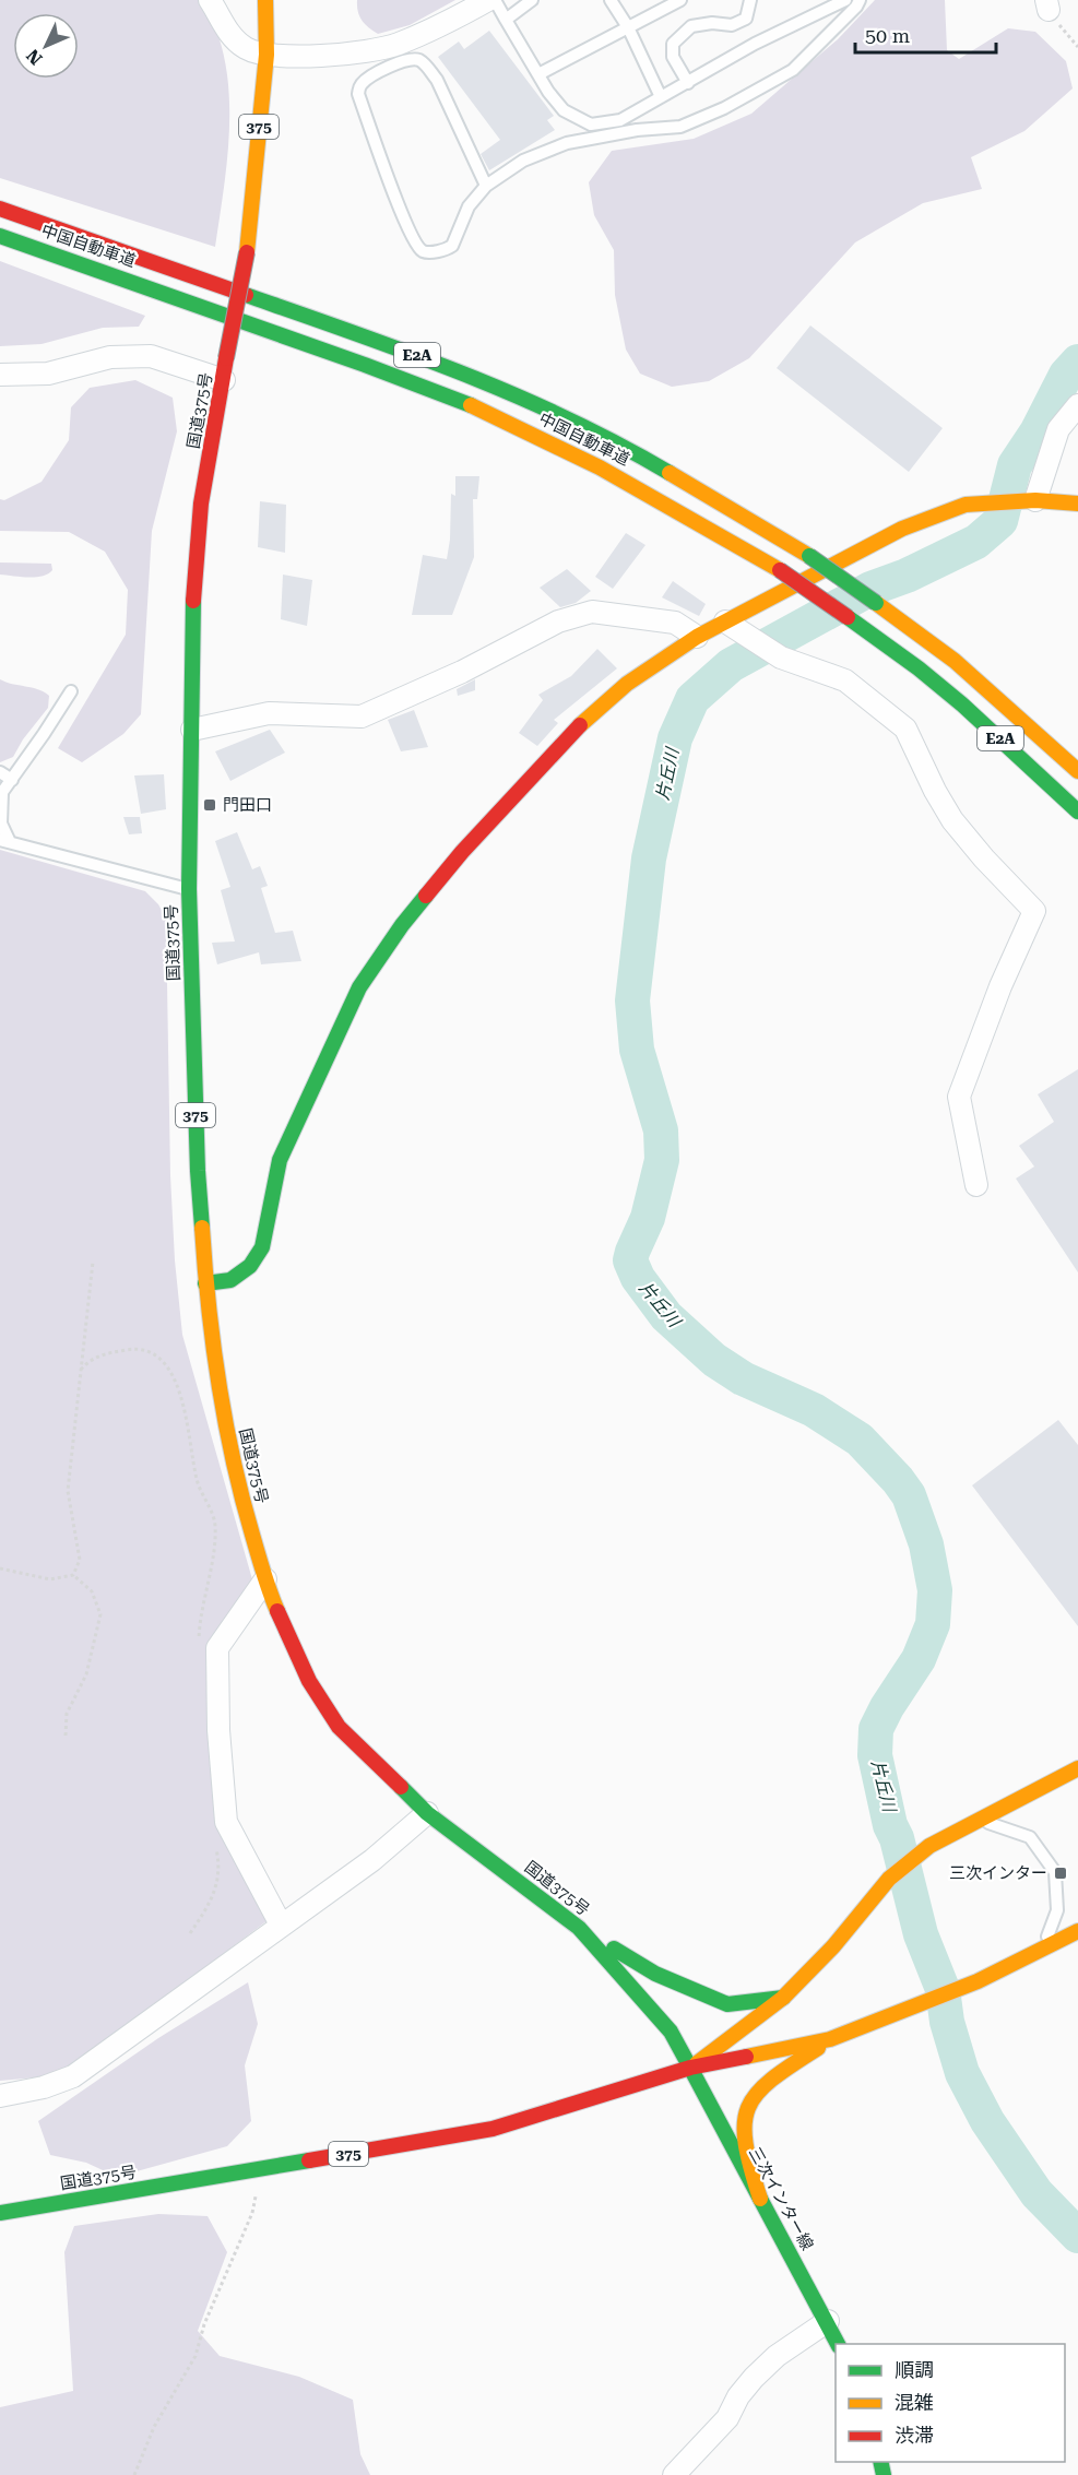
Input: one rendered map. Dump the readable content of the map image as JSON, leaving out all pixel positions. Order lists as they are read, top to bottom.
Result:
{
  "streets": {
    "main road": [
      "375",
      "中国自動車道",
      "E2A",
      "国道375号",
      "三次インター線"
    ]
  },
  "crossings": [
    ["国道375号", "三次インター線"]
  ],
  "water": ["片丘川"],
  "places": {
    "transit": ["門田口", "三次インター"]
  },
  "legend": ["順調", "混雑", "渋滞"],
  "scale_bar": "50 m",
  "north": "bottom left"
}
